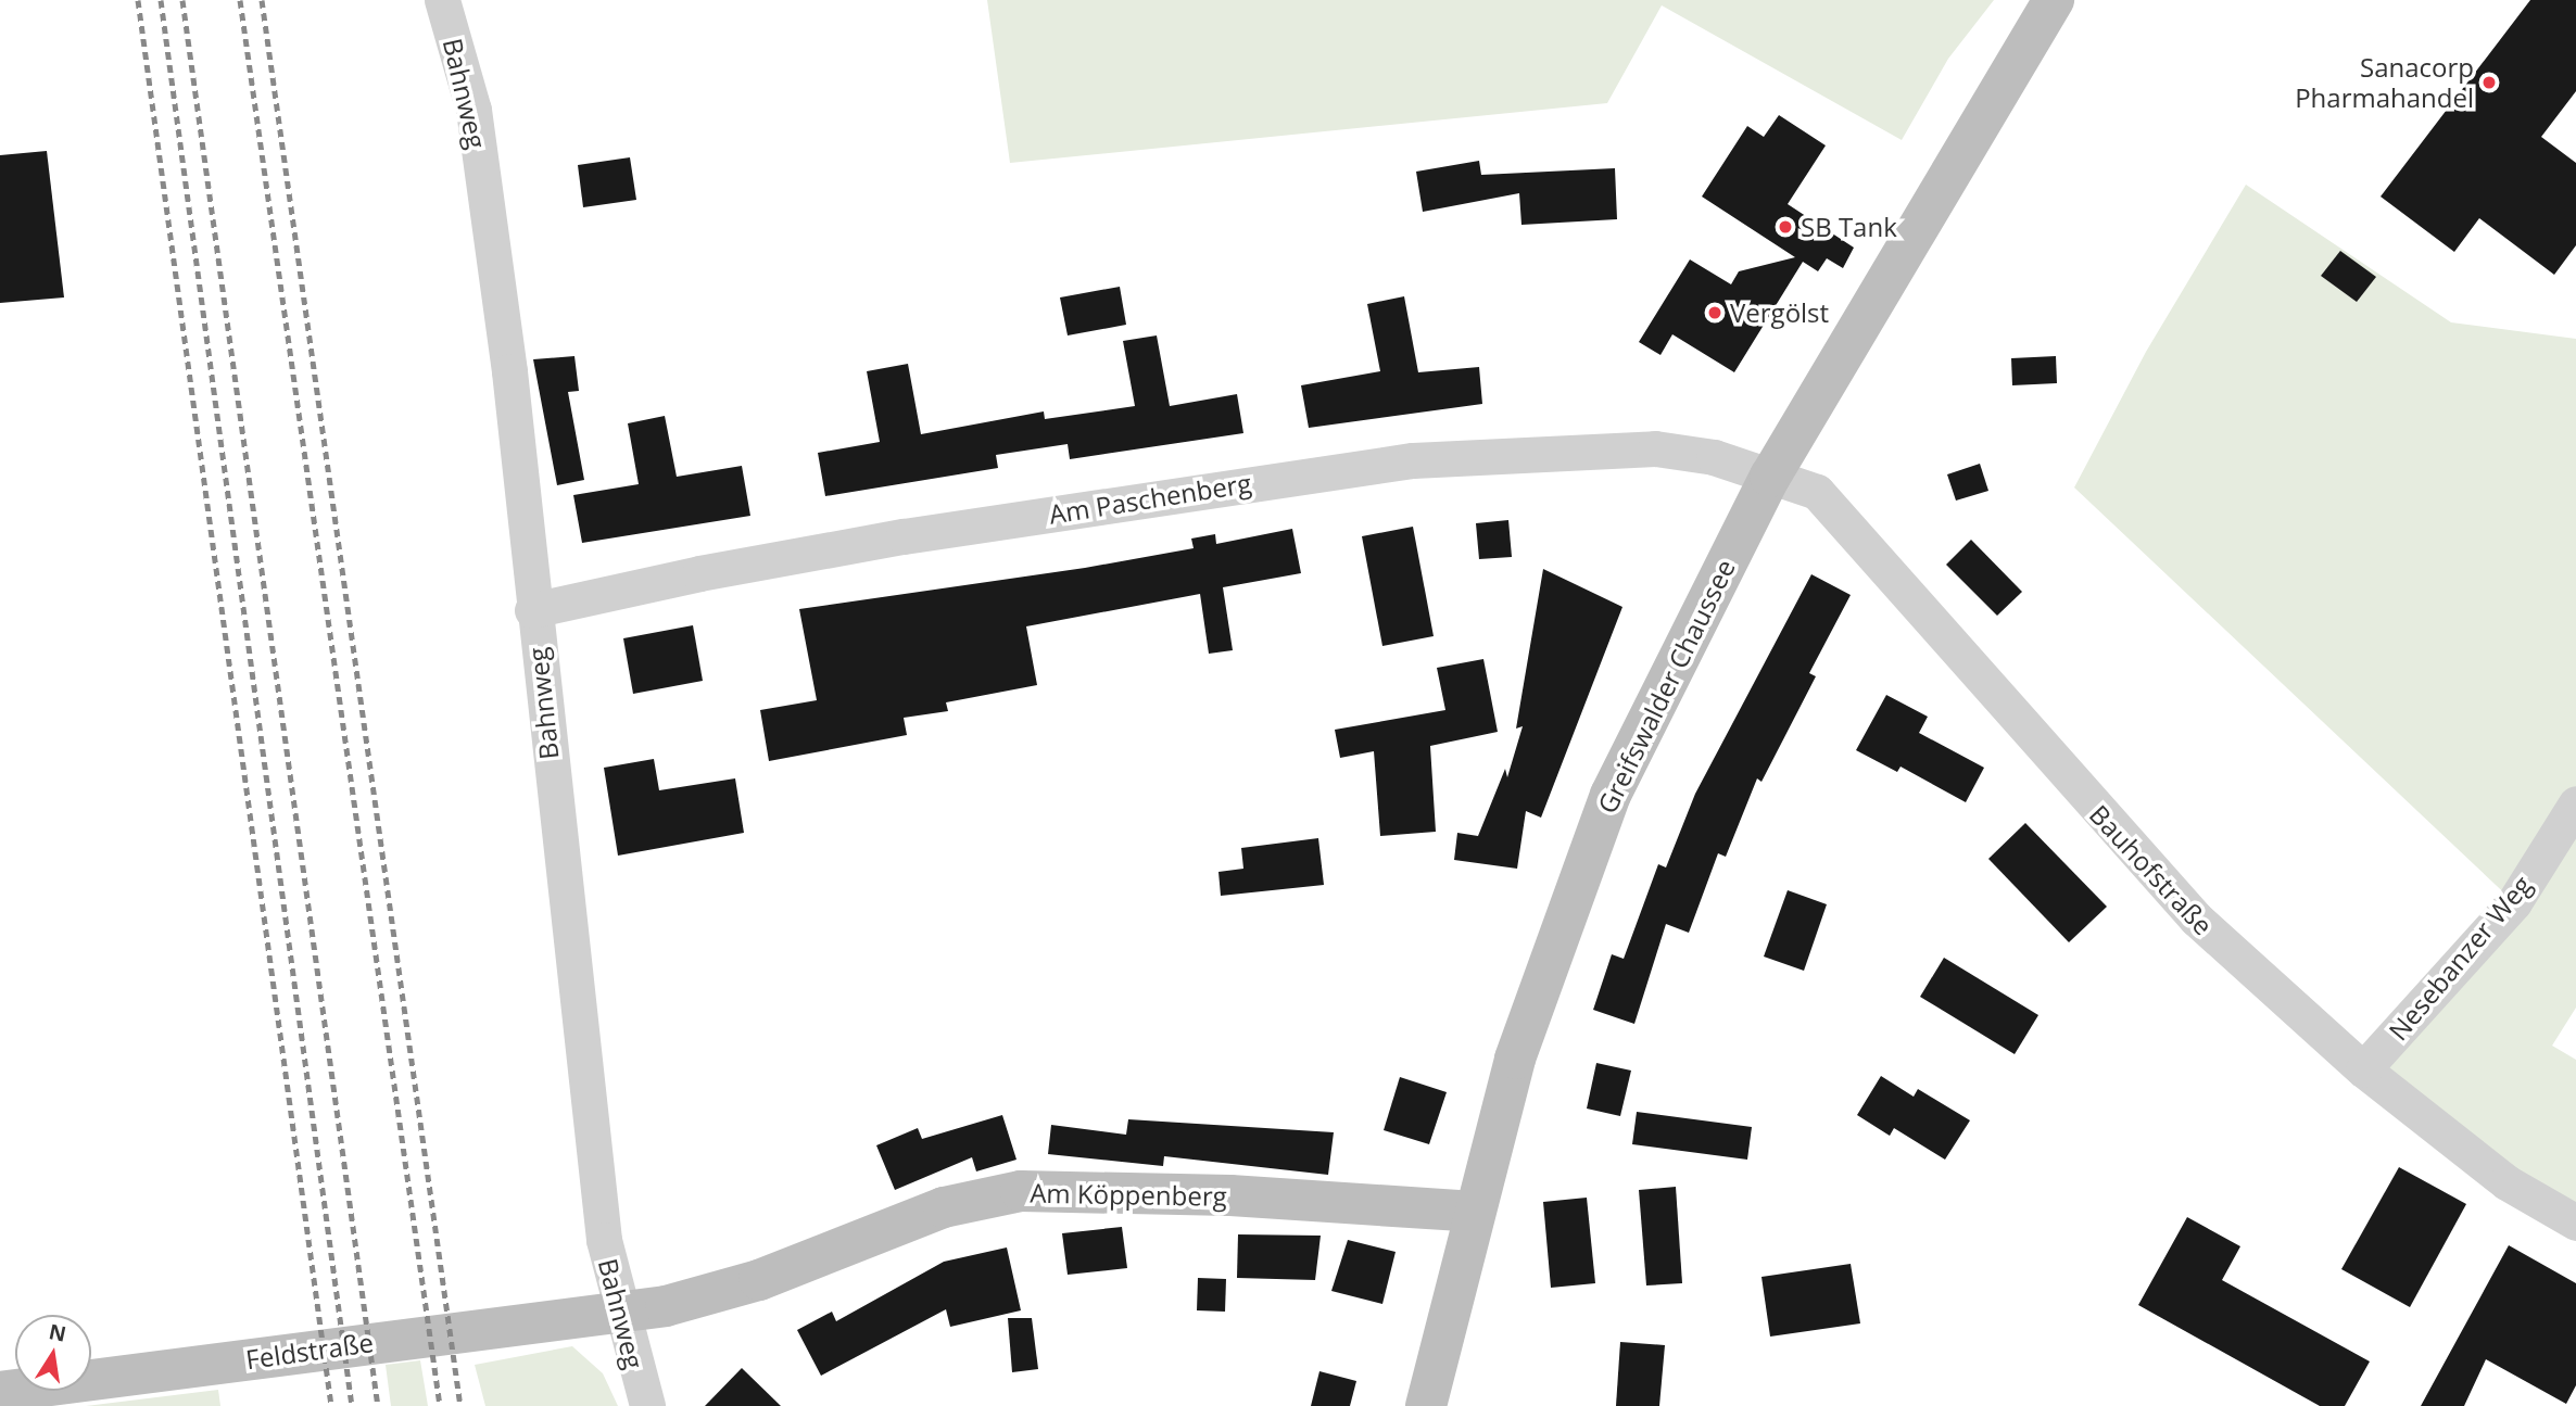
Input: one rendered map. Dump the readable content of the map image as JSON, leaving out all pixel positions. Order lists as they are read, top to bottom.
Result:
{
  "streets": {
    "main road": ["Greifswalder Chaussee", "Am Köppenberg", "Feldstraße"],
    "street": [
      "Bahnweg",
      "Am Paschenberg",
      "Bauhofstraße",
      "Nesebanzer Weg"
    ]
  },
  "crossings": [
    ["Bahnweg", "Am Paschenberg"],
    ["Bahnweg", "Am Köppenberg"],
    ["Bahnweg", "Feldstraße"],
    ["Am Paschenberg", "Greifswalder Chaussee"],
    ["Am Paschenberg", "Bauhofstraße"],
    ["Greifswalder Chaussee", "Bauhofstraße"],
    ["Greifswalder Chaussee", "Am Köppenberg"],
    ["Bauhofstraße", "Nesebanzer Weg"],
    ["Am Köppenberg", "Feldstraße"]
  ],
  "places": ["Sanacorp Pharmahandel", "SB Tank", "Vergölst"],
  "north": "top"
}
